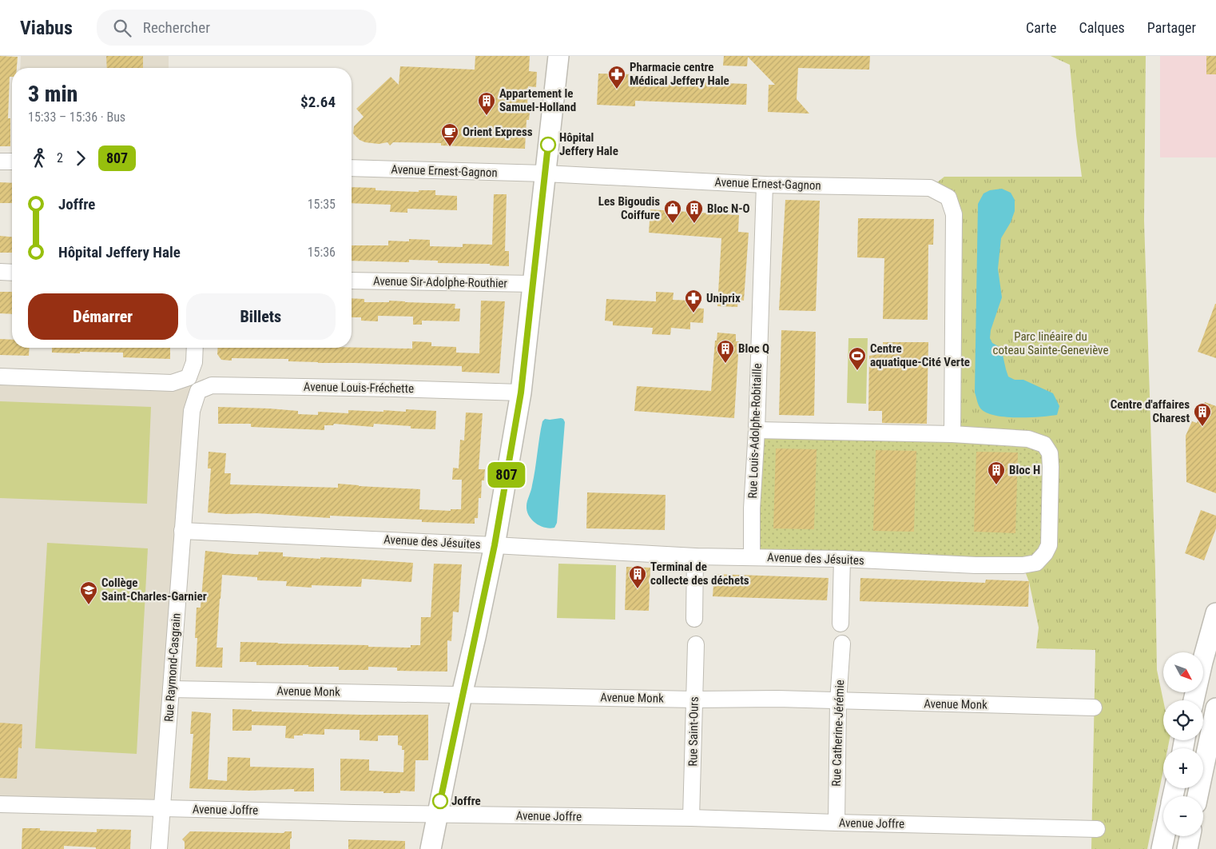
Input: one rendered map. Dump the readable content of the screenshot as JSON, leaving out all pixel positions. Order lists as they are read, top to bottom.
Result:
{
  "streets": {
    "street": [
      "Avenue Ernest-Gagnon",
      "Avenue Sir-Adolphe-Routhier",
      "Avenue Louis-Fréchette",
      "Rue Louis-Adolphe-Robitaille",
      "Avenue des Jésuites",
      "Rue Raymond-Casgrain",
      "Avenue Monk",
      "Rue Saint-Ours",
      "Rue Catherine-Jérémie",
      "Avenue Joffre"
    ]
  },
  "crossings": [
    ["Avenue Ernest-Gagnon", "Rue Louis-Adolphe-Robitaille"],
    ["Avenue Ernest-Gagnon", "Avenue des Jésuites"],
    ["Avenue Louis-Fréchette", "Rue Raymond-Casgrain"],
    ["Rue Louis-Adolphe-Robitaille", "Avenue des Jésuites"],
    ["Avenue des Jésuites", "Rue Raymond-Casgrain"],
    ["Rue Raymond-Casgrain", "Avenue Monk"],
    ["Rue Raymond-Casgrain", "Avenue Joffre"],
    ["Avenue Monk", "Rue Saint-Ours"],
    ["Avenue Monk", "Rue Catherine-Jérémie"],
    ["Rue Saint-Ours", "Avenue Joffre"],
    ["Rue Catherine-Jérémie", "Avenue Joffre"]
  ],
  "parks": ["Parc linéaire du coteau Sainte-Geneviève"],
  "places": {
    "pharmacy": ["Pharmacie centre Médical Jeffery Hale", "Uniprix"],
    "building": [
      "Appartement le Samuel-Holland",
      "Bloc N-O",
      "Bloc Q",
      "Centre d'affaires Charest",
      "Bloc H",
      "Terminal de collecte des déchets"
    ],
    "other": ["Hôpital Jeffery Hale", "Joffre"],
    "cafe": ["Orient Express"],
    "shop": ["Les Bigoudis Coiffure"],
    "sports": ["Centre aquatique-Cité Verte"],
    "school or university": ["Collège Saint-Charles-Garnier"]
  },
  "lines": ["bus line 807"],
  "north": "bottom right",
  "page": {
    "header": "Viabus",
    "search": "Rechercher",
    "nav": ["Carte", "Calques", "Partager"],
    "on_map": "807",
    "heading": ["3 min", "15:33 – 15:36 · Bus", "$2.64"],
    "legs": ["2", "807"],
    "list": [
      {
        "name": "Joffre",
        "value": "15:35"
      },
      {
        "name": "Hôpital Jeffery Hale",
        "value": "15:36"
      }
    ],
    "buttons": ["Démarrer", "Billets"],
    "map_buttons": ["+", "−"]
  }
}
